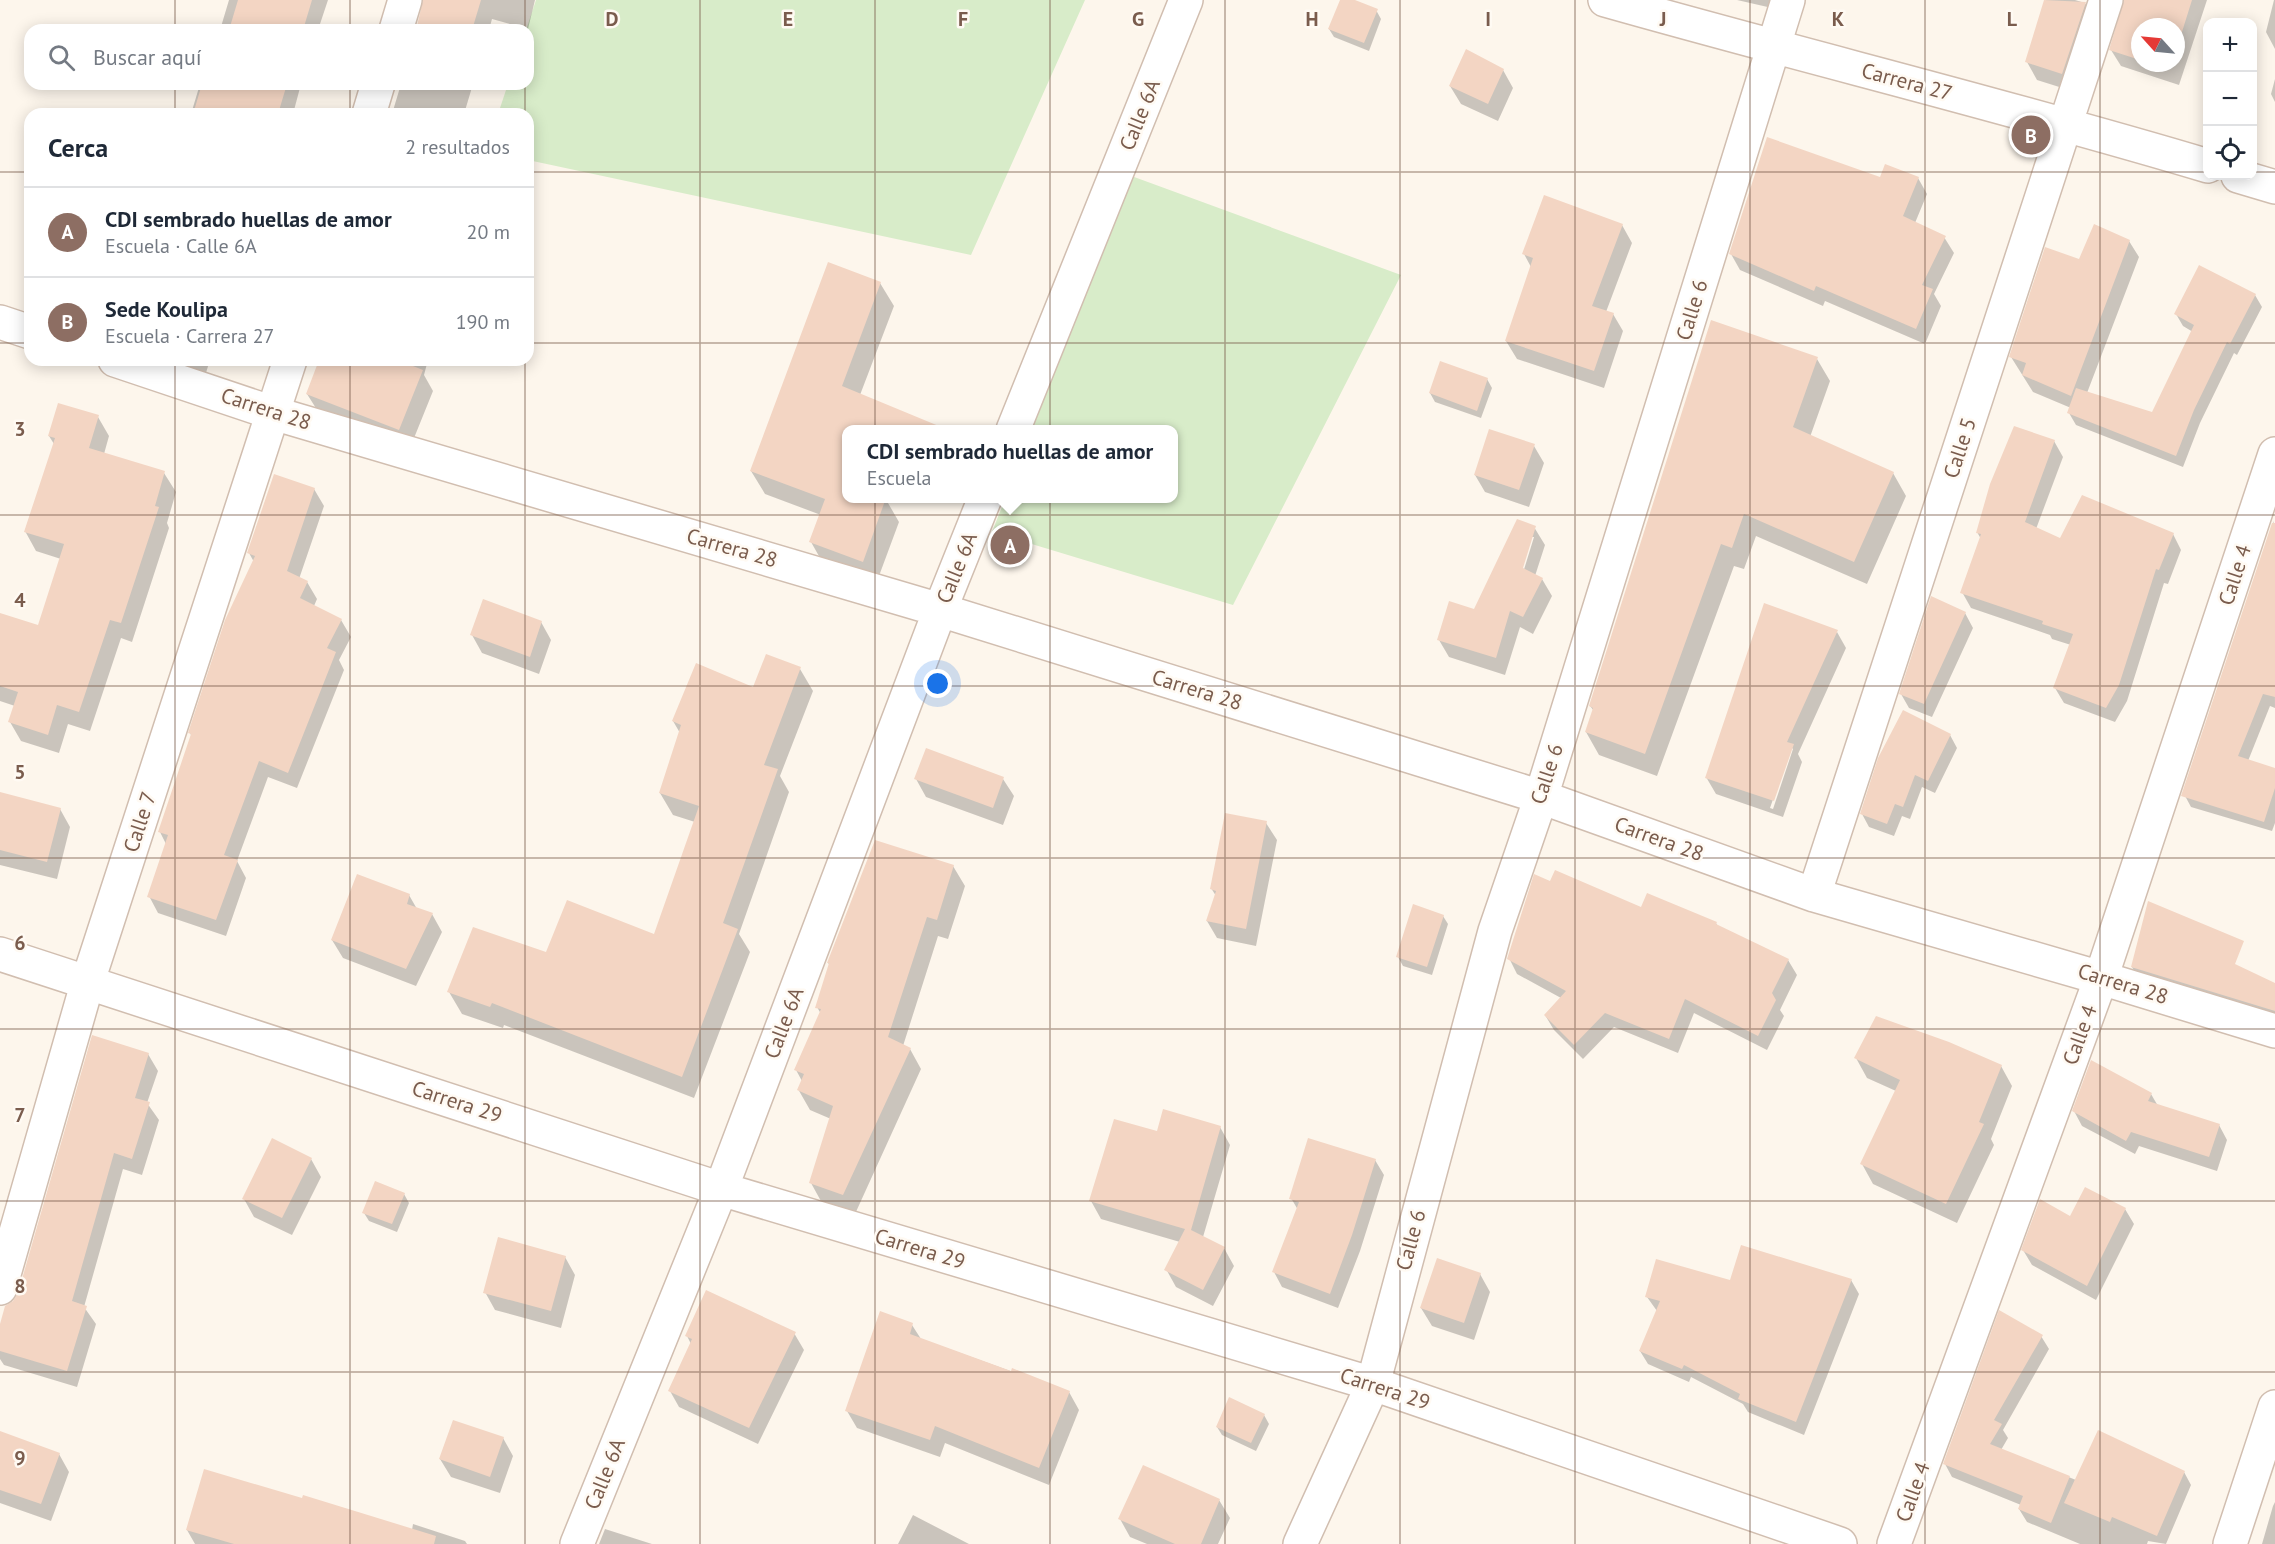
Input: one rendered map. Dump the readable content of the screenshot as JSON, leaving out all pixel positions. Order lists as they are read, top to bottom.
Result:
{
  "streets": {
    "street": [
      "Carrera 27",
      "Calle 6A",
      "Calle 6",
      "Carrera 28",
      "Calle 5",
      "Calle 4",
      "Calle 7",
      "Carrera 29"
    ]
  },
  "crossings": [
    ["Carrera 27", "Calle 6"],
    ["Carrera 27", "Calle 5"],
    ["Calle 6A", "Carrera 28"],
    ["Calle 6A", "Carrera 29"],
    ["Calle 6", "Carrera 28"],
    ["Calle 6", "Carrera 29"],
    ["Carrera 28", "Calle 5"],
    ["Carrera 28", "Calle 4"],
    ["Carrera 28", "Calle 7"],
    ["Calle 7", "Carrera 29"]
  ],
  "north": "top left",
  "page": {
    "map_buttons": ["+", "−"],
    "search": "Buscar aquí",
    "heading": ["Cerca", "2 resultados"],
    "pins": ["B", "A"],
    "list": [
      {
        "mark": "A",
        "name": "CDI sembrado huellas de amor",
        "note": "Escuela · Calle 6A",
        "value": "20 m"
      },
      {
        "mark": "B",
        "name": "Sede Koulipa",
        "note": "Escuela · Carrera 27",
        "value": "190 m"
      }
    ],
    "popup": ["CDI sembrado huellas de amor", "Escuela"]
  },
  "grid": {
    "columns": [
      "D",
      "E",
      "F",
      "G",
      "H",
      "I",
      "J",
      "K",
      "L"
    ],
    "rows": [
      "3",
      "4",
      "5",
      "6",
      "7",
      "8",
      "9"
    ]
  }
}
